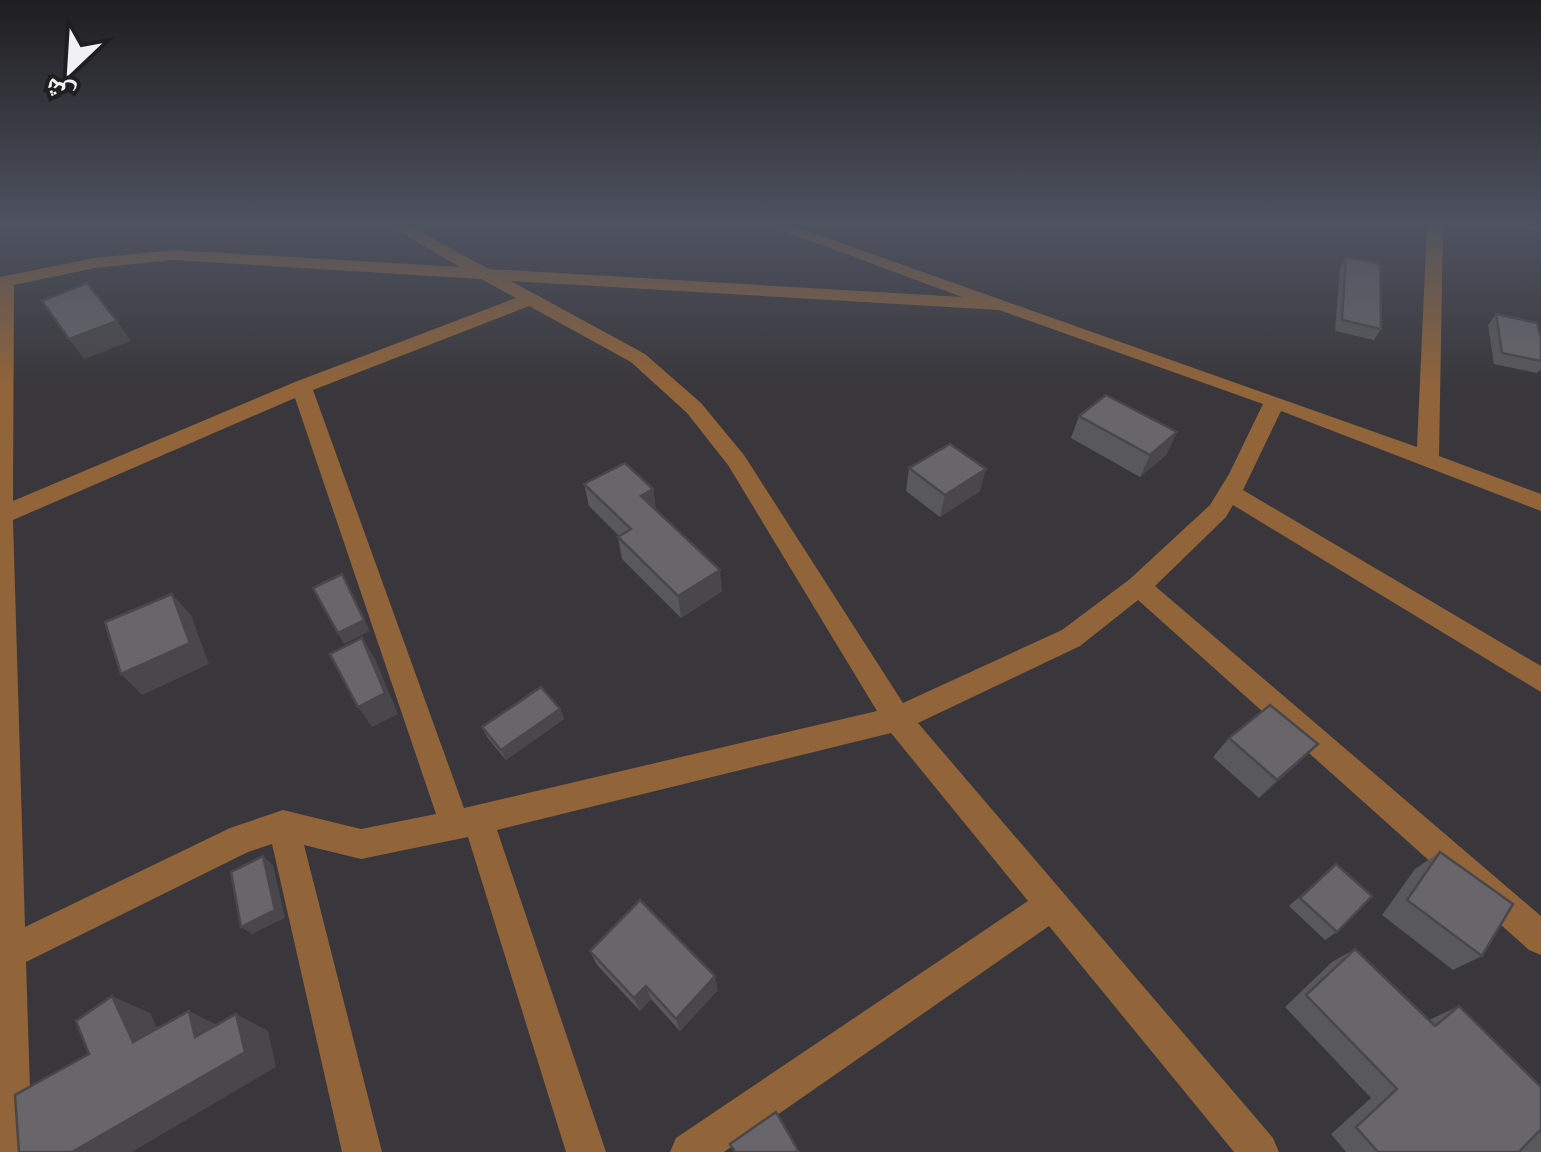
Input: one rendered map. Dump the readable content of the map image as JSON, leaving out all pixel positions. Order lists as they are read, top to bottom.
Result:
{
  "north": "bottom left"
}
